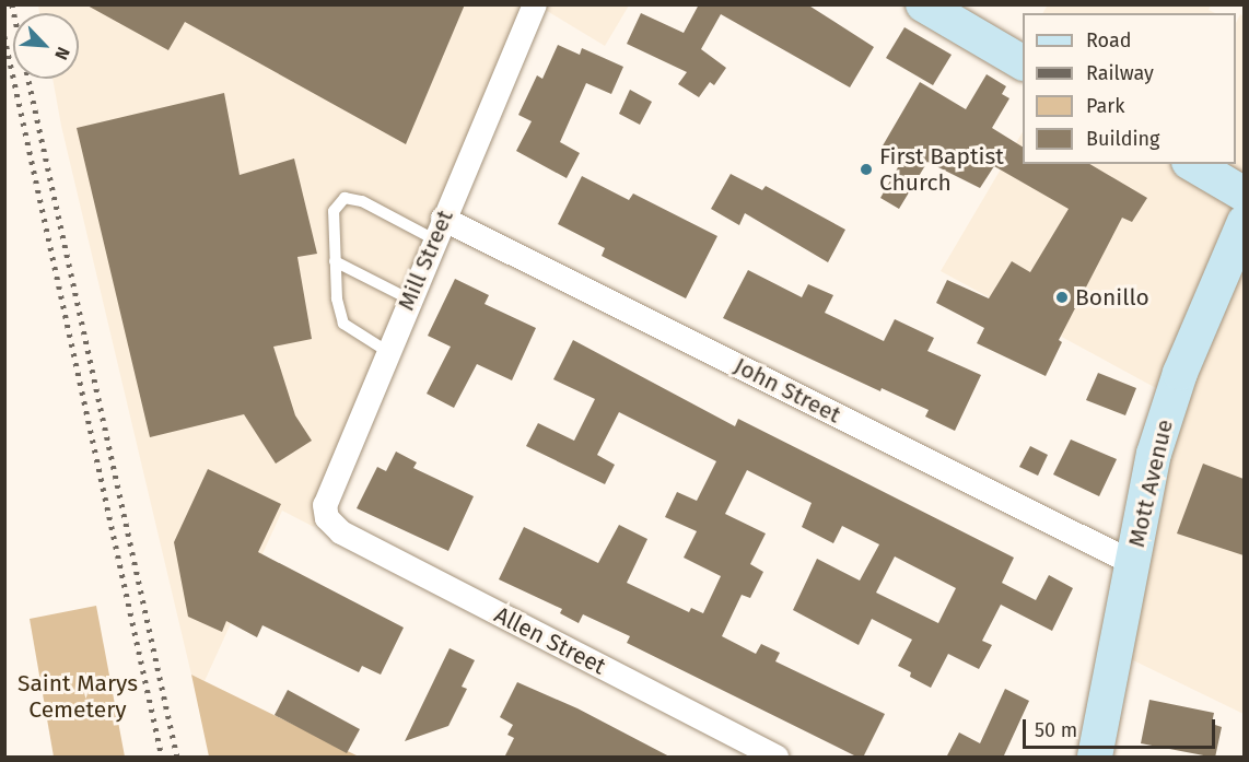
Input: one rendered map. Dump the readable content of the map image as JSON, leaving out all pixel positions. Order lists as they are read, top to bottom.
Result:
{
  "streets": {
    "street": [
      "Mill Street",
      "John Street",
      "Mott Avenue",
      "Allen Street"
    ]
  },
  "crossings": [
    ["Mill Street", "John Street"],
    ["Mill Street", "Allen Street"],
    ["John Street", "Mott Avenue"]
  ],
  "parks": ["Saint Marys Cemetery"],
  "places": ["First Baptist Church", "Bonillo"],
  "legend": [
    "Road",
    "Railway",
    "Park",
    "Building"
  ],
  "scale_bar": "50 m",
  "north": "bottom right"
}
